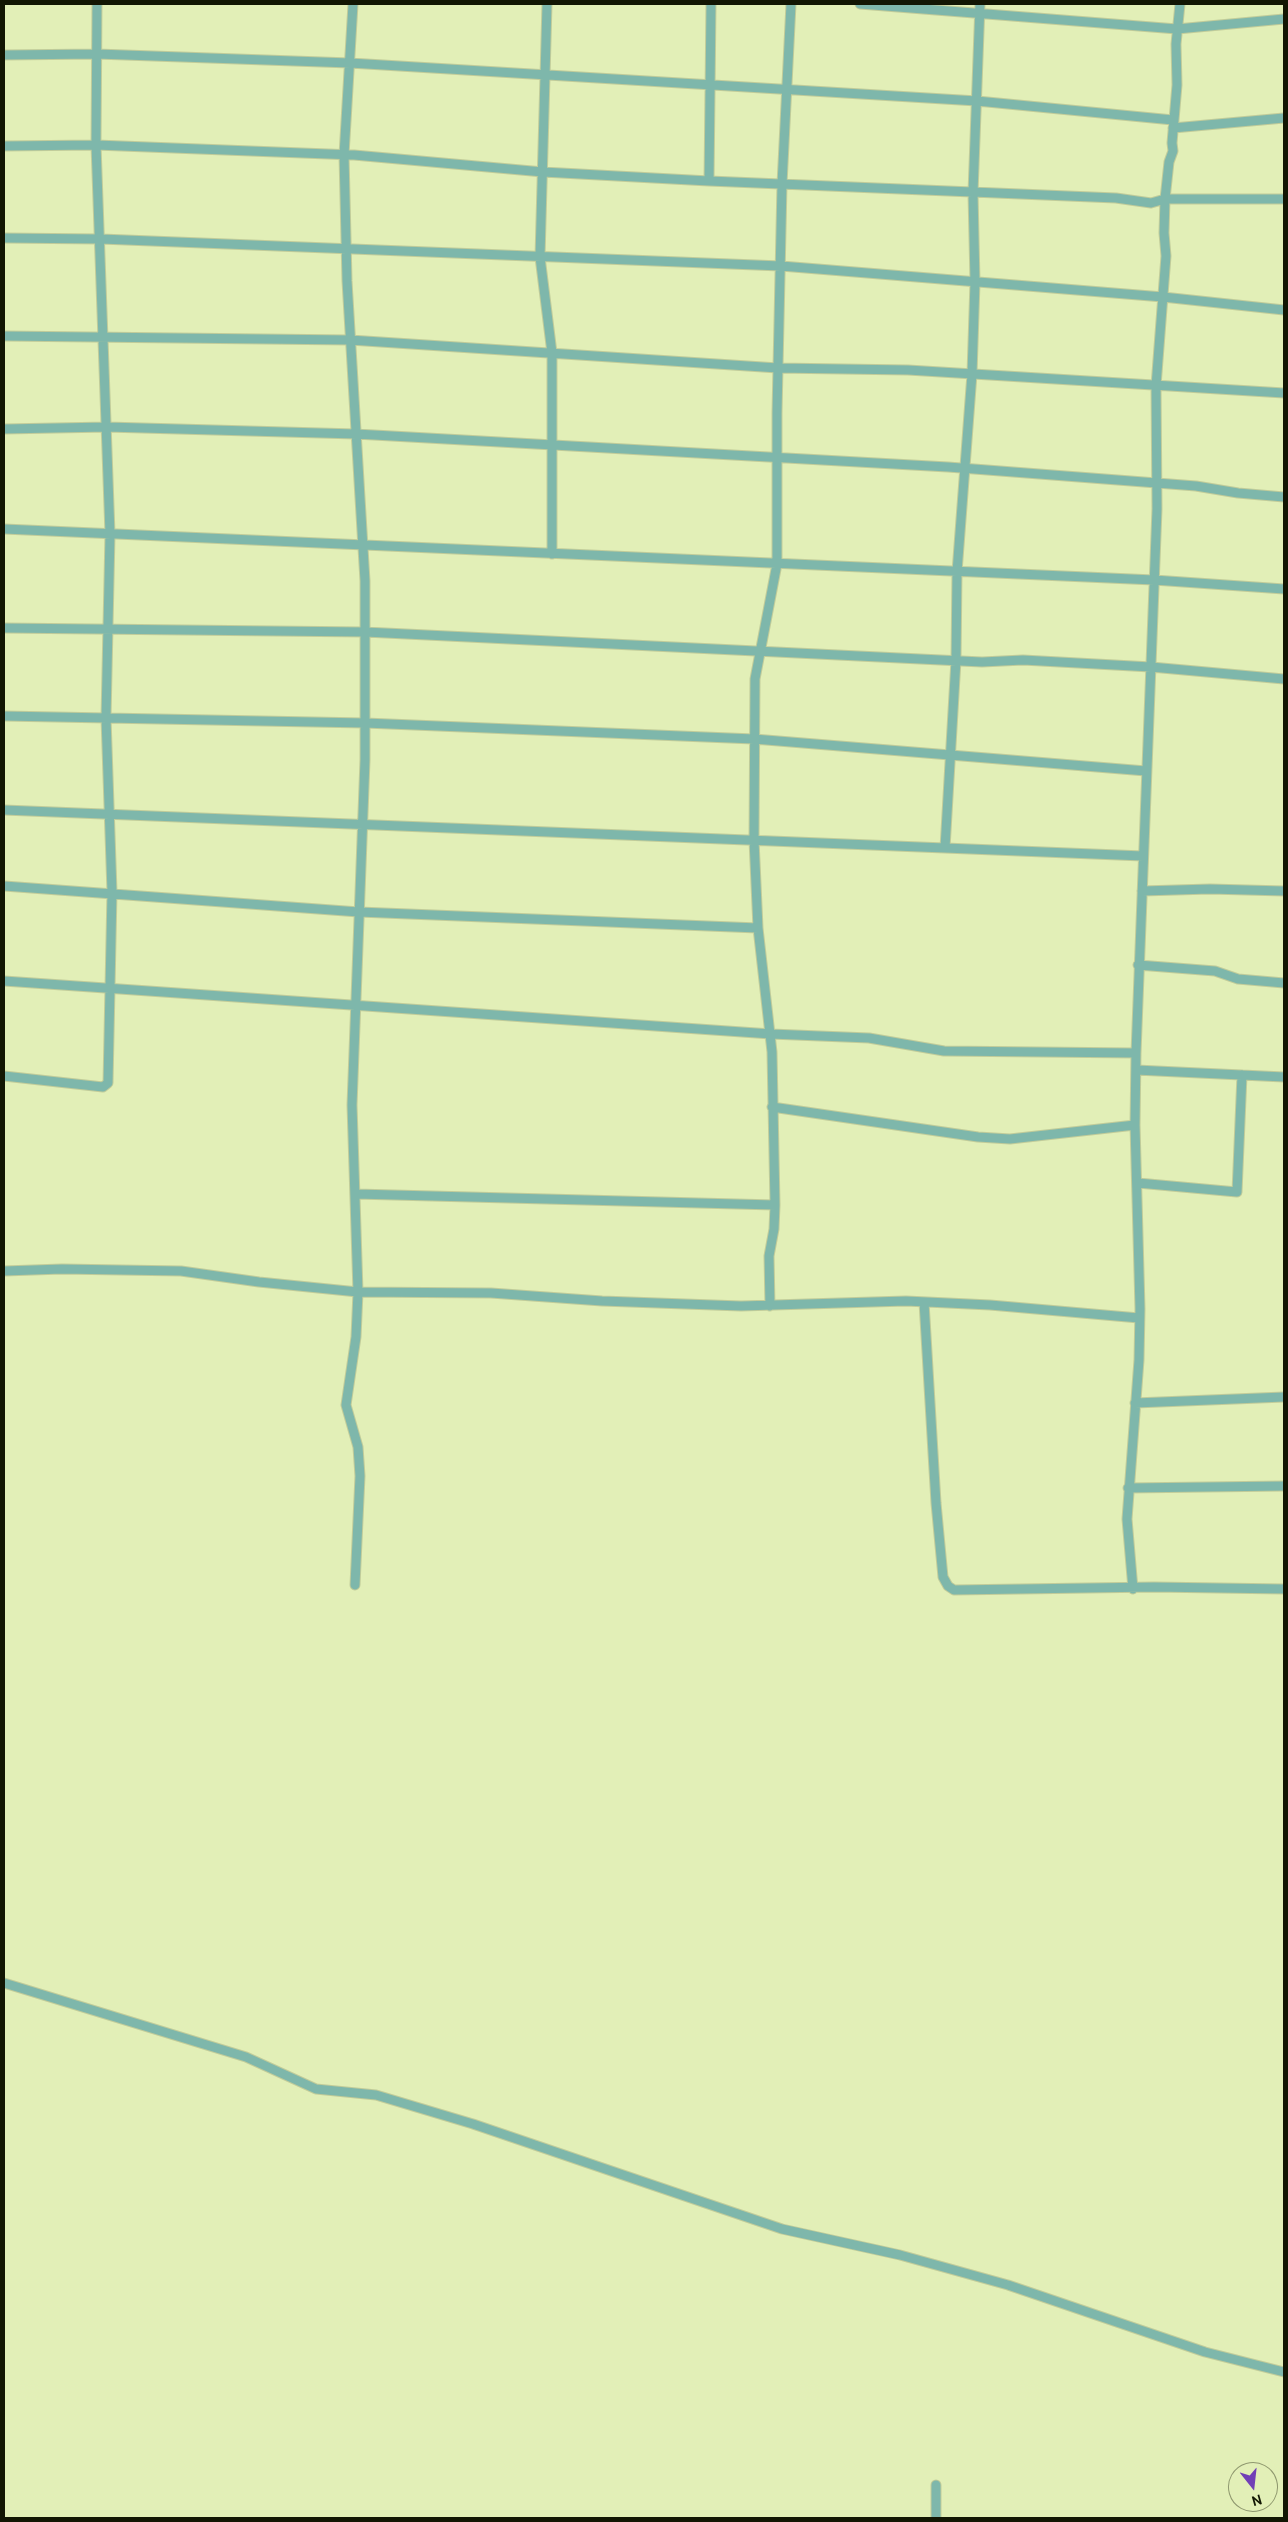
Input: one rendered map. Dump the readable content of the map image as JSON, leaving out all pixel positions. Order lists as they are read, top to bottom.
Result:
{
  "north": "bottom"
}
